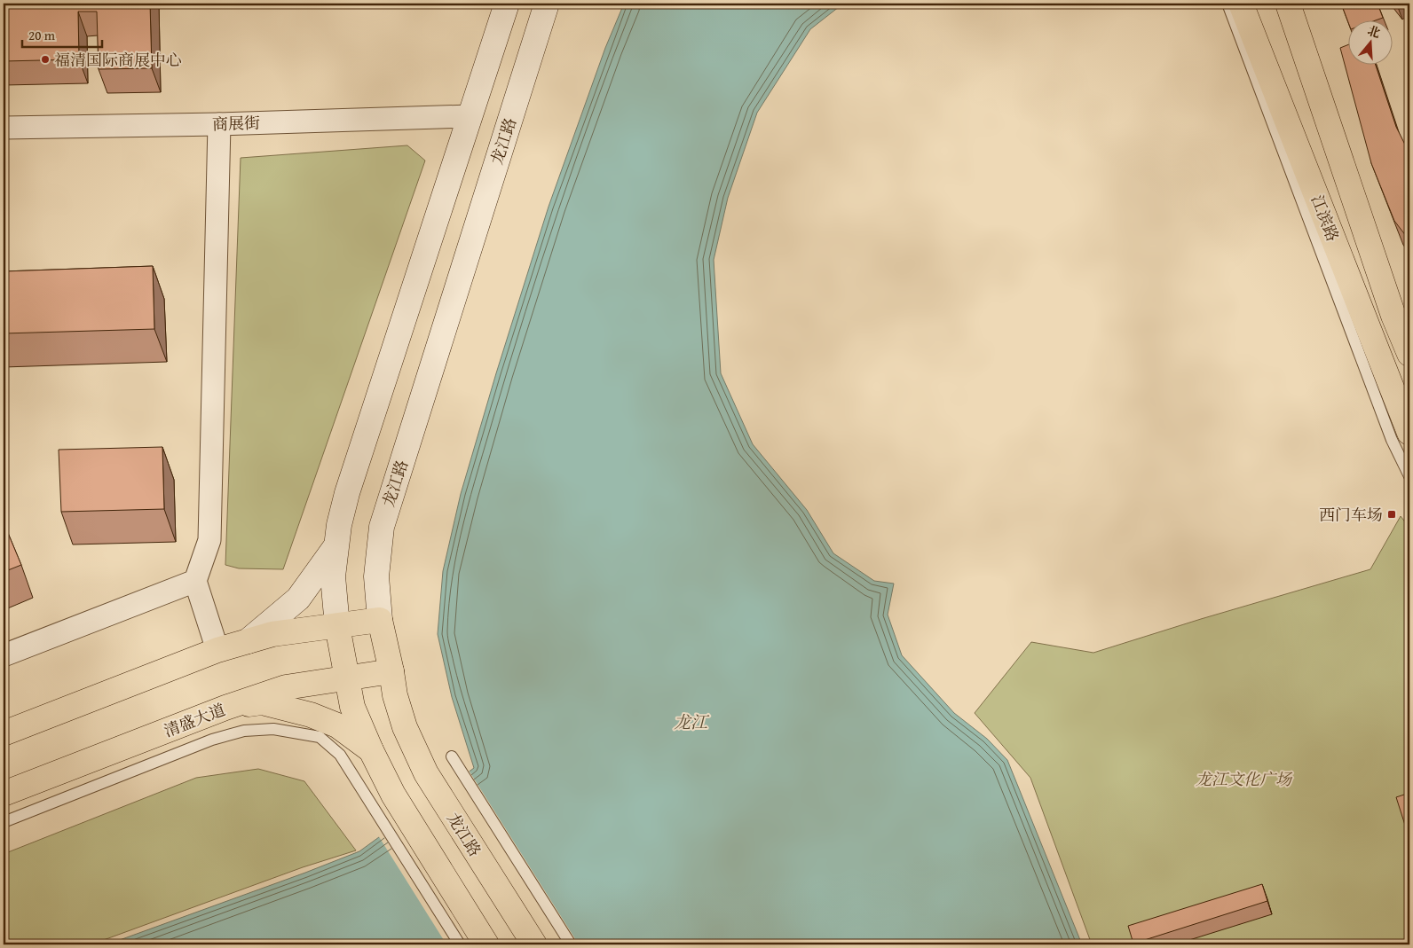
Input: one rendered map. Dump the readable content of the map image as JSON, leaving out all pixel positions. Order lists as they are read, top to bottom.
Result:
{
  "streets": {
    "main road": ["龙江路", "江滨路", "清盛大道"],
    "street": ["商展街"]
  },
  "crossings": [
    ["龙江路", "清盛大道"]
  ],
  "water": ["龙江"],
  "parks": ["龙江文化广场"],
  "places": {
    "other": ["福清国际商展中心"],
    "transit": ["西门车场"]
  },
  "scale_bar": "20 m",
  "north": "top"
}
